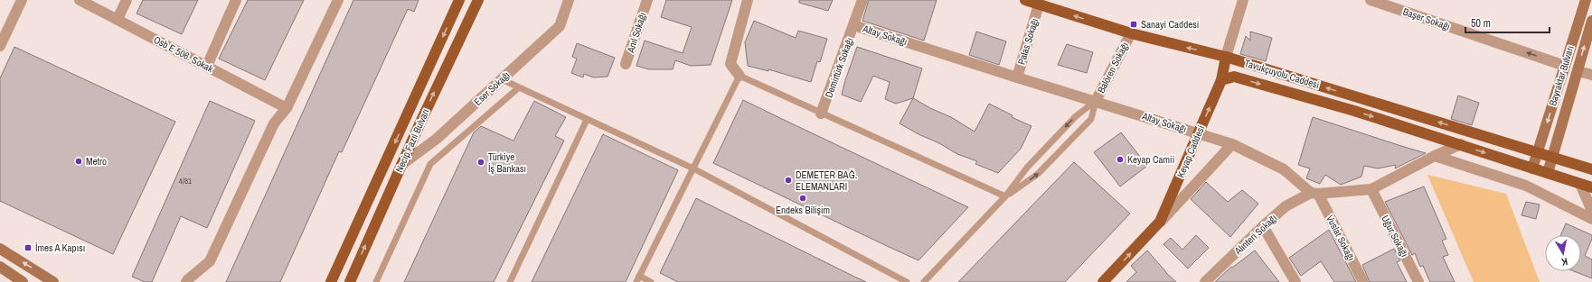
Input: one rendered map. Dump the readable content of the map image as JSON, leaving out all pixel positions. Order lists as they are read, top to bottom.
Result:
{
  "streets": {
    "main road": ["Tavukçuyolu Caddesi", "Necip Fazıl Bulvarı", "Keyap Caddesi"],
    "street": [
      "Başer Sokağı",
      "Anıl Sokağı",
      "Altay Sokağı",
      "Palas Sokağı",
      "Osb E 506. Sokak",
      "Demirtürk Sokağı",
      "Balören Sokağı",
      "Bayraktar Bulvarı",
      "Eser Sokağı",
      "Alınteri Sokağı",
      "Uğur Sokağı",
      "Vuslat Sokağı"
    ]
  },
  "crossings": [
    ["Başer Sokağı", "Bayraktar Bulvarı"],
    ["Altay Sokağı", "Palas Sokağı"],
    ["Altay Sokağı", "Demirtürk Sokağı"],
    ["Altay Sokağı", "Balören Sokağı"],
    ["Altay Sokağı", "Keyap Caddesi"],
    ["Altay Sokağı", "Alınteri Sokağı"],
    ["Altay Sokağı", "Vuslat Sokağı"],
    ["Palas Sokağı", "Tavukçuyolu Caddesi"],
    ["Balören Sokağı", "Tavukçuyolu Caddesi"],
    ["Tavukçuyolu Caddesi", "Bayraktar Bulvarı"],
    ["Tavukçuyolu Caddesi", "Keyap Caddesi"],
    ["Eser Sokağı", "Necip Fazıl Bulvarı"],
    ["Alınteri Sokağı", "Vuslat Sokağı"]
  ],
  "one_way": ["Başer Sokağı", "Keyap Caddesi"],
  "places": {
    "transit": ["Sanayi Caddesi", "İmes A Kapısı"],
    "other": [
      "Keyap Camii",
      "Metro",
      "Türkiye İş Bankası",
      "DEMETER BAĞ. ELEMANLARI",
      "Endeks Bilişim"
    ]
  },
  "house_numbers": ["4/81"],
  "scale_bar": "50 m",
  "north": "bottom"
}
